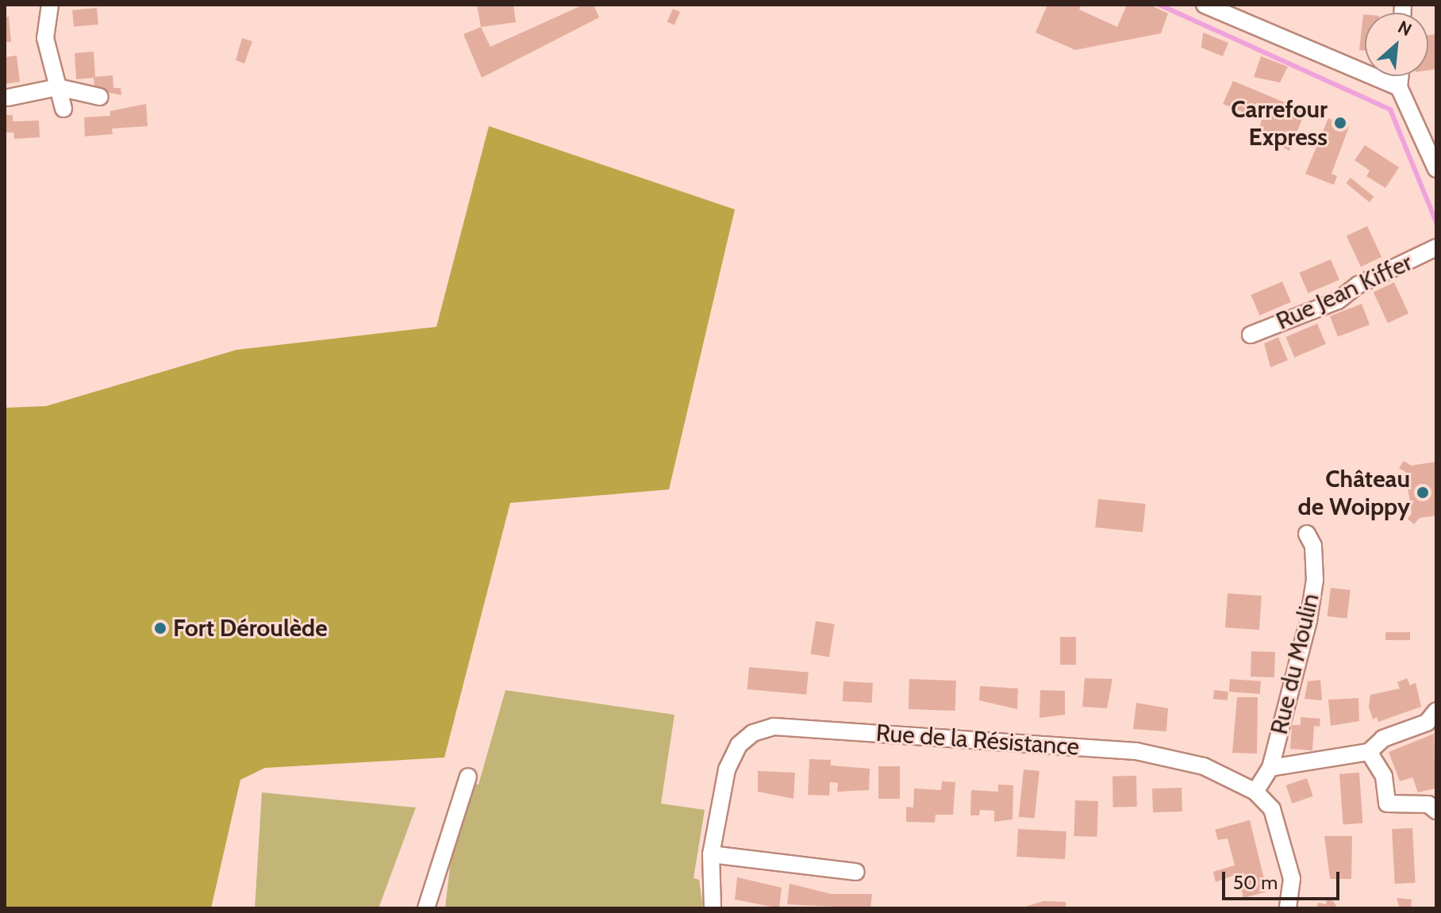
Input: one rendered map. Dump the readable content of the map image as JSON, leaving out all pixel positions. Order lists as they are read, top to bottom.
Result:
{
  "streets": {
    "street": ["Rue Jean Kiffer", "Rue du Moulin", "Rue de la Résistance"]
  },
  "crossings": [
    ["Rue du Moulin", "Rue de la Résistance"]
  ],
  "places": ["Carrefour Express", "Château de Woippy", "Fort Déroulède"],
  "scale_bar": "50 m",
  "north": "top right"
}
